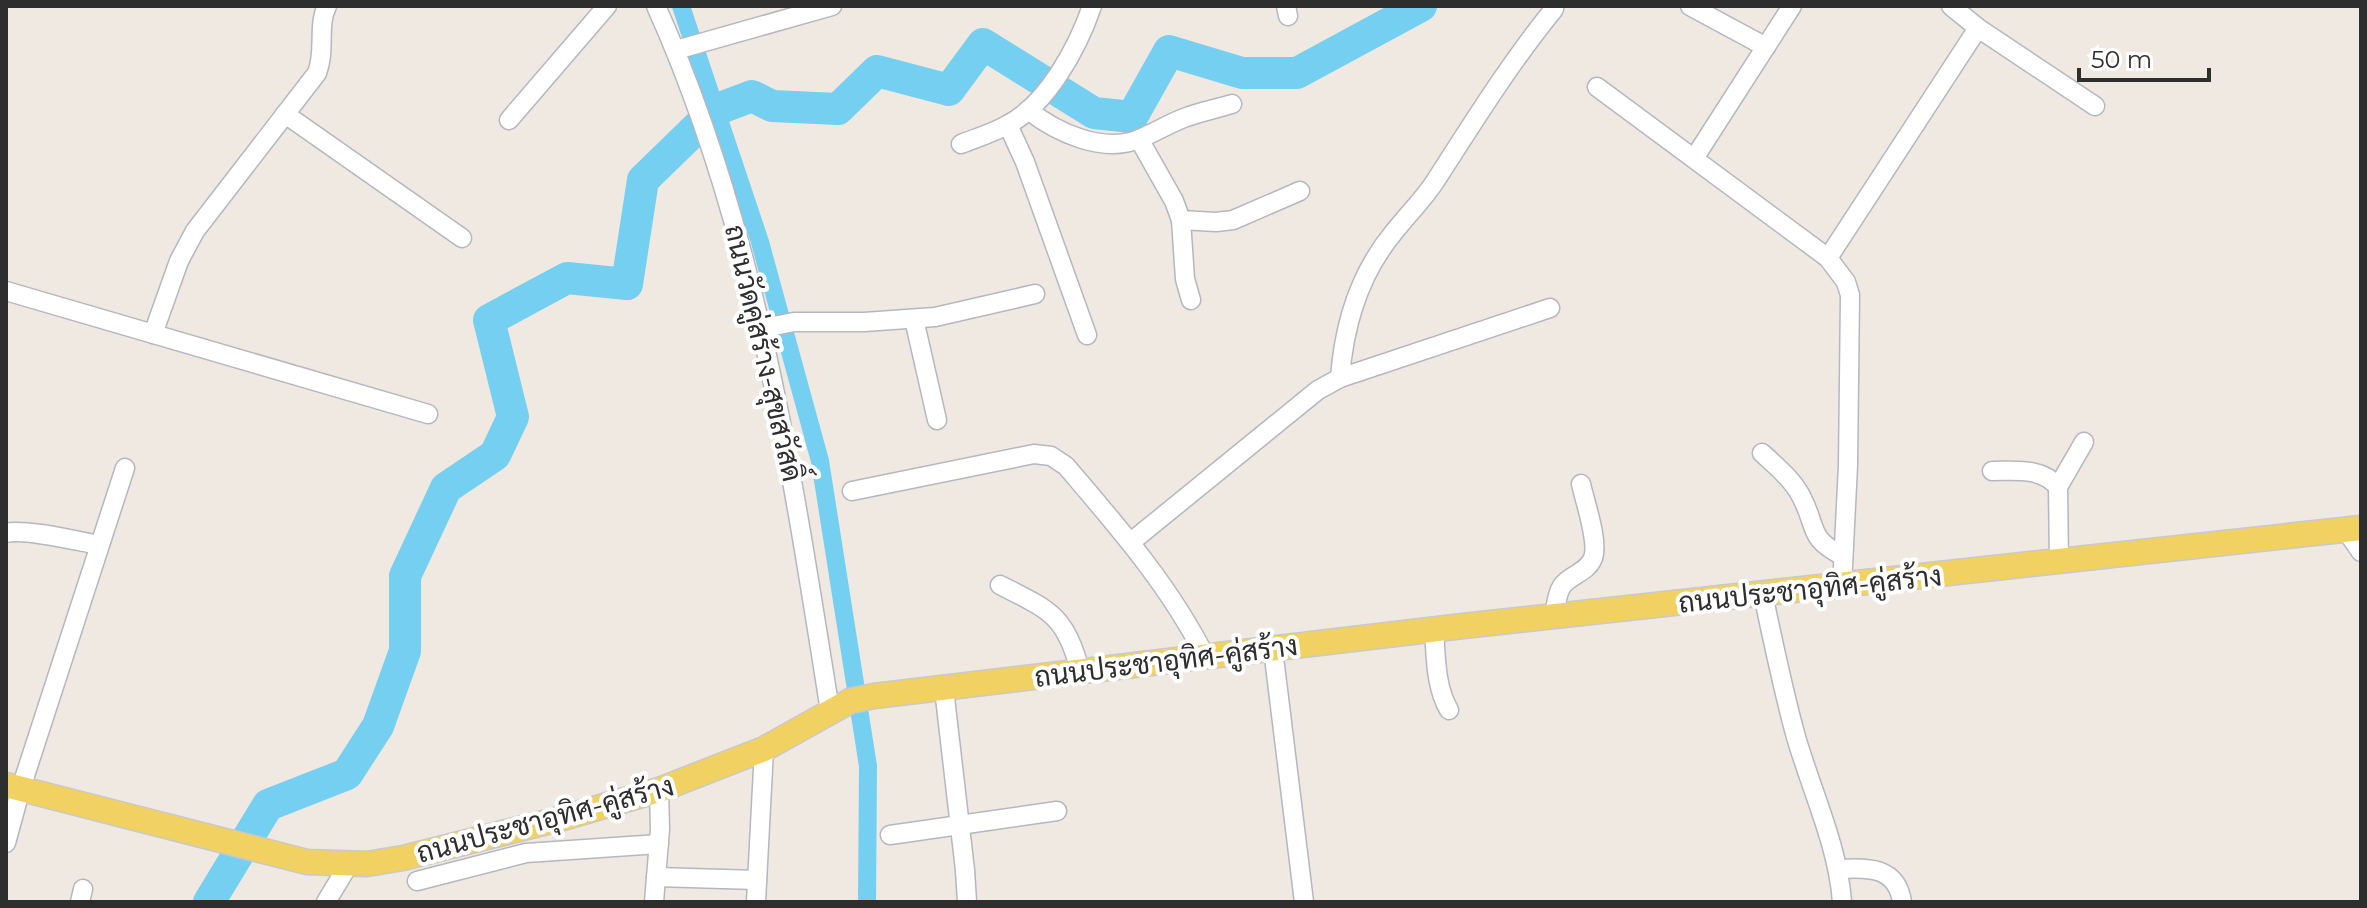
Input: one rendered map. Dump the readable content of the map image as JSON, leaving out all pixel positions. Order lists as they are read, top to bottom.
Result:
{
  "streets": {
    "main road": ["ถนนประชาอุทิศ-คู่สร้าง"],
    "street": ["ถนนวัดคู่สร้าง-สุขสวัสดิ์"]
  },
  "crossings": [
    ["ถนนวัดคู่สร้าง-สุขสวัสดิ์", "ถนนประชาอุทิศ-คู่สร้าง"]
  ],
  "scale_bar": "50 m"
}
